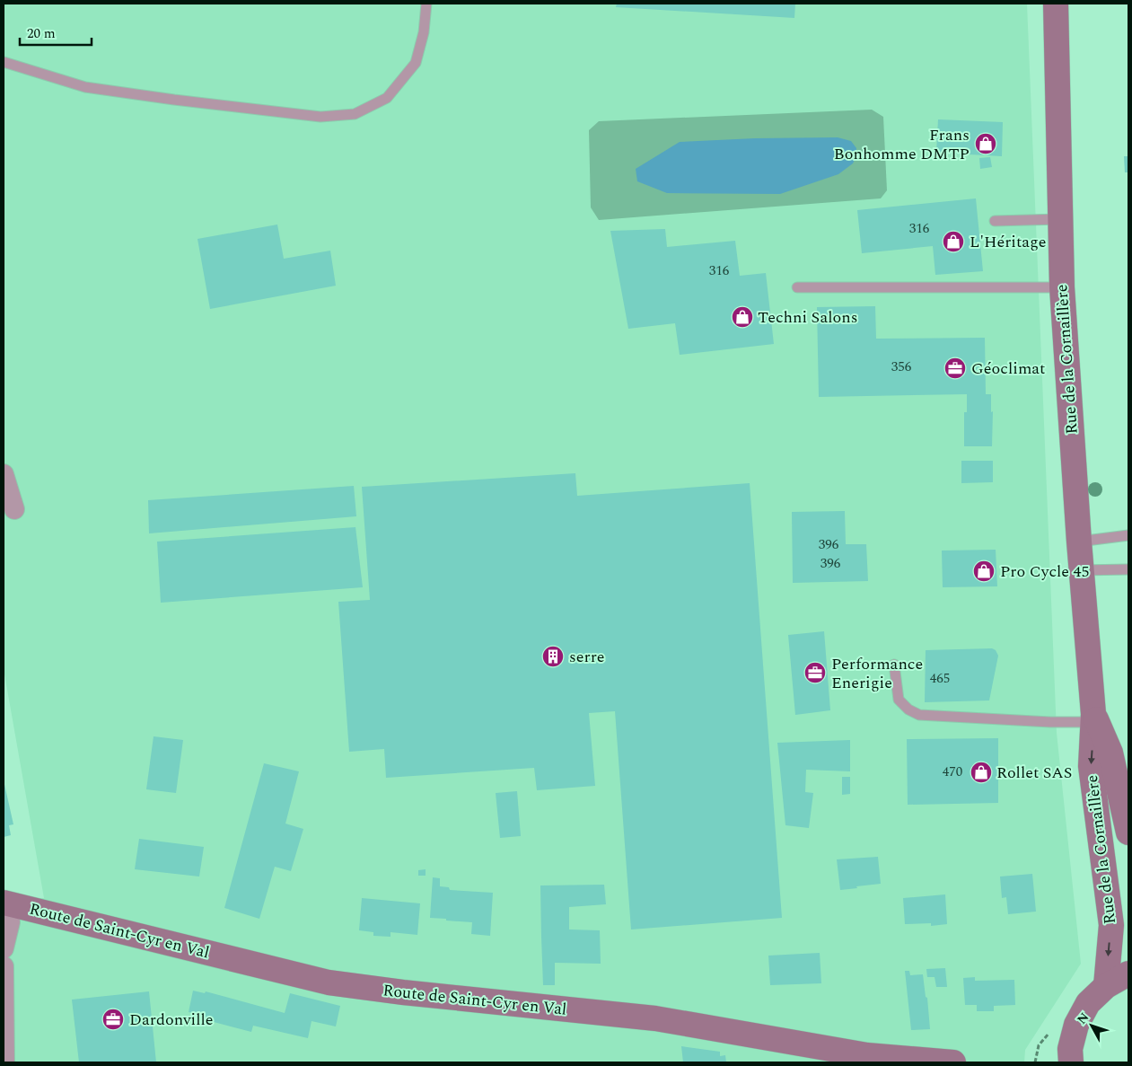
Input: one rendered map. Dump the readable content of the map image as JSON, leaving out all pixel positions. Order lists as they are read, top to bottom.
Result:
{
  "streets": {
    "main road": ["Rue de la Cornaillère", "Route de Saint-Cyr en Val"]
  },
  "places": {
    "shop": [
      "Frans Bonhomme DMTP",
      "L'Héritage",
      "Techni Salons",
      "Pro Cycle 45",
      "Rollet SAS"
    ],
    "office": ["Géoclimat", "Performance Enerigie", "Dardonville"],
    "building": ["serre"]
  },
  "house_numbers": [
    "316",
    "316",
    "356",
    "396",
    "396",
    "465",
    "470"
  ],
  "scale_bar": "20 m",
  "north": "top left"
}
